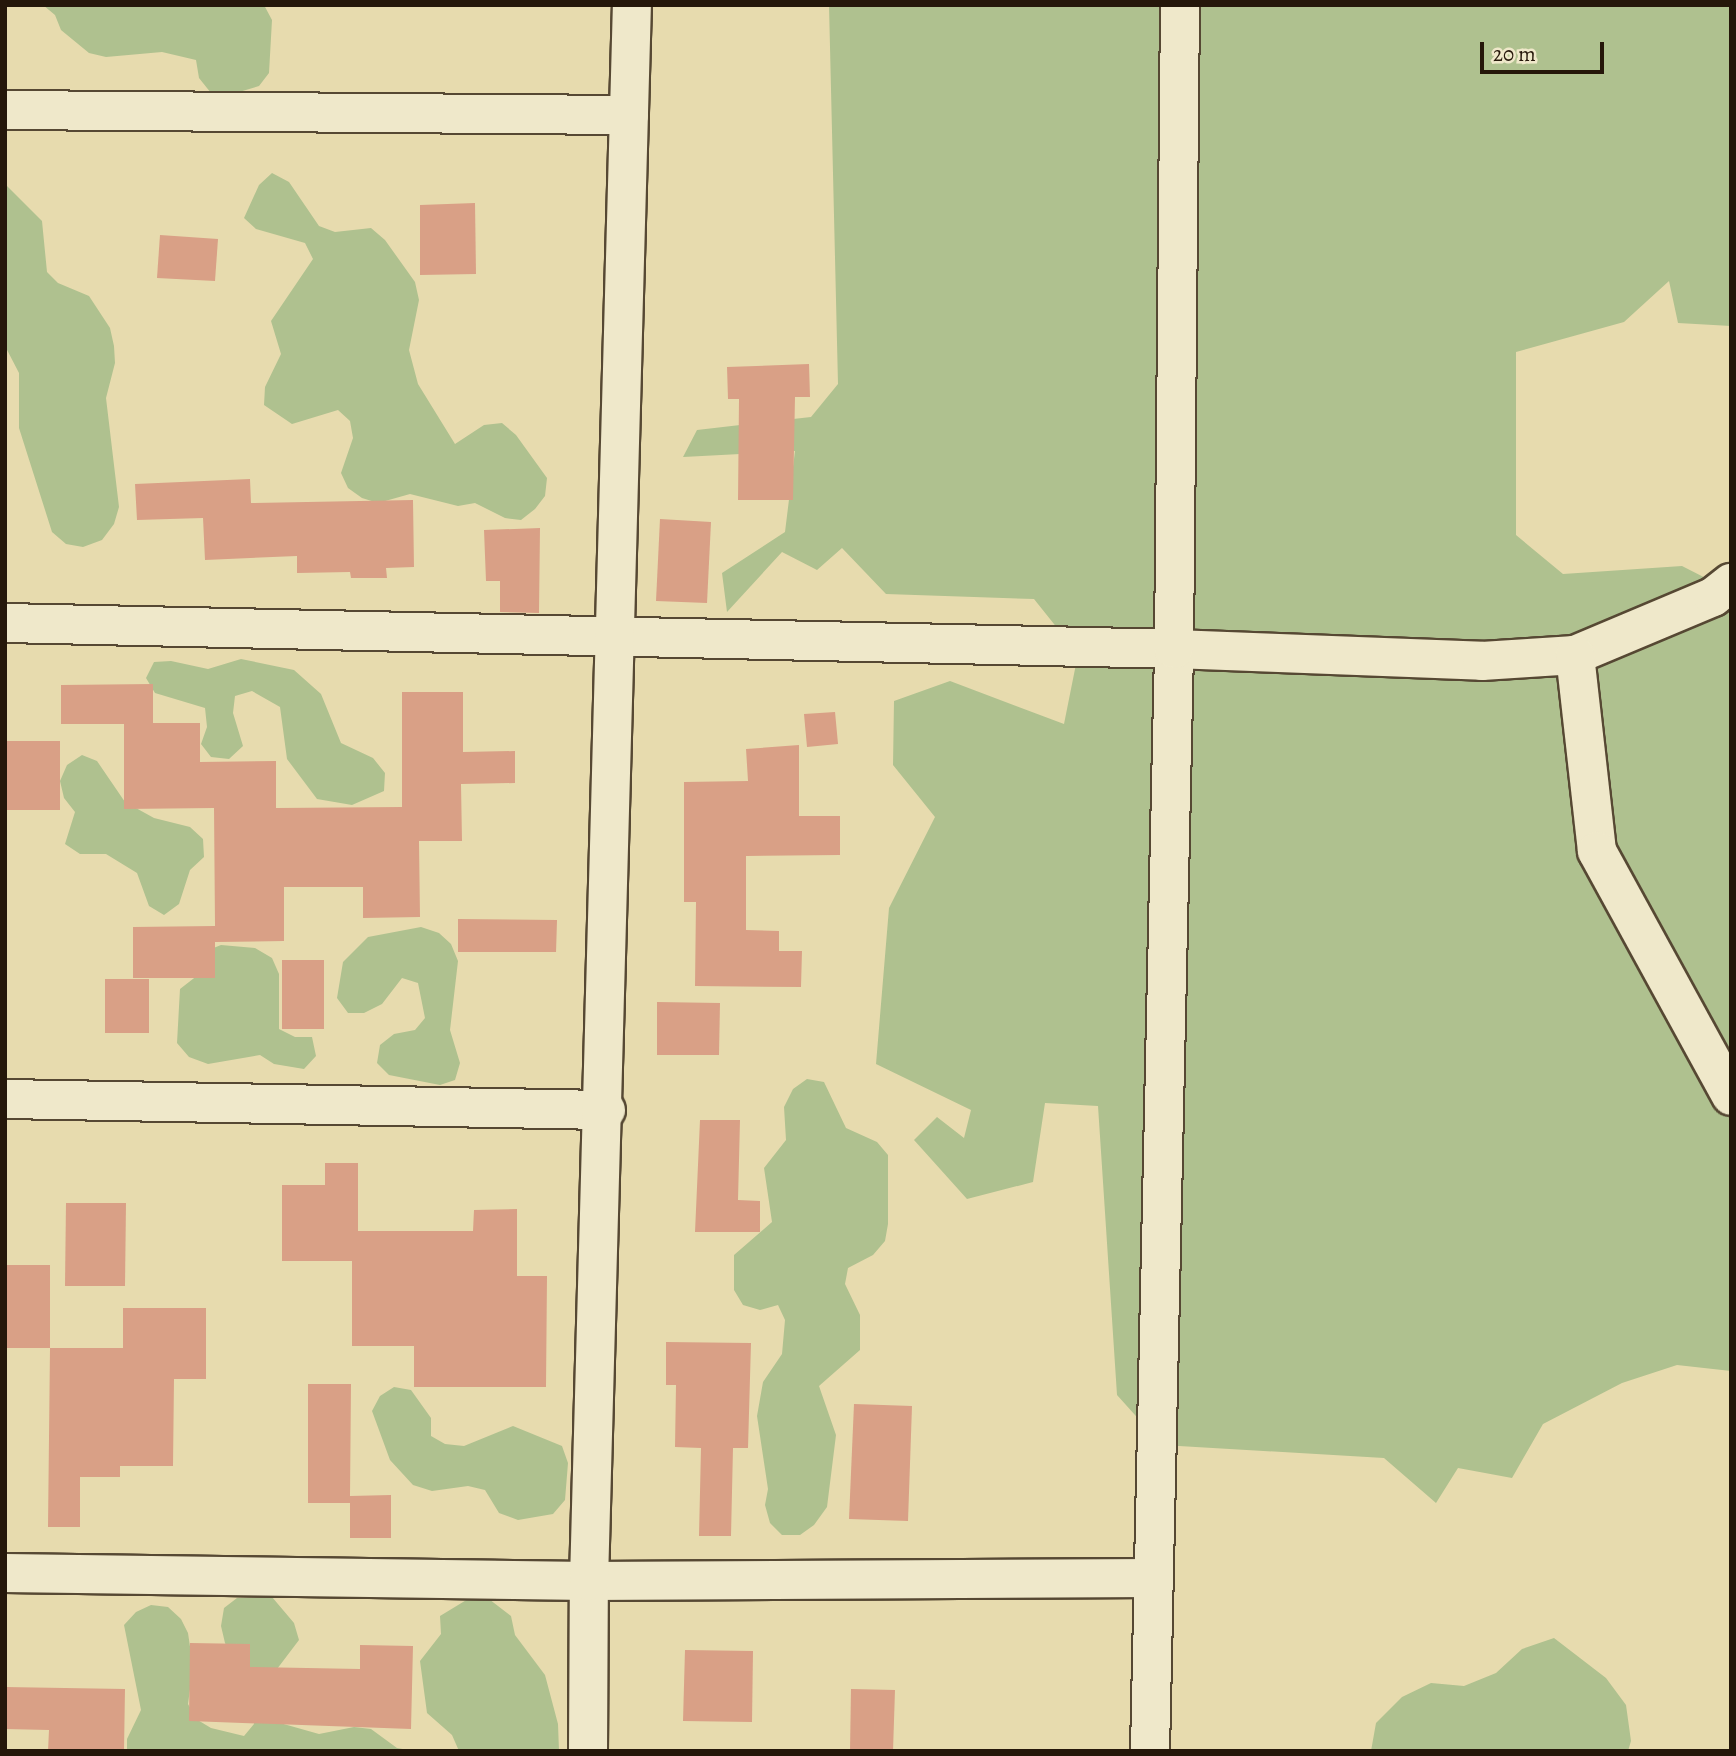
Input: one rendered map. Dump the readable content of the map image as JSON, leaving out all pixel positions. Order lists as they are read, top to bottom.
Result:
{
  "scale_bar": "20 m"
}
